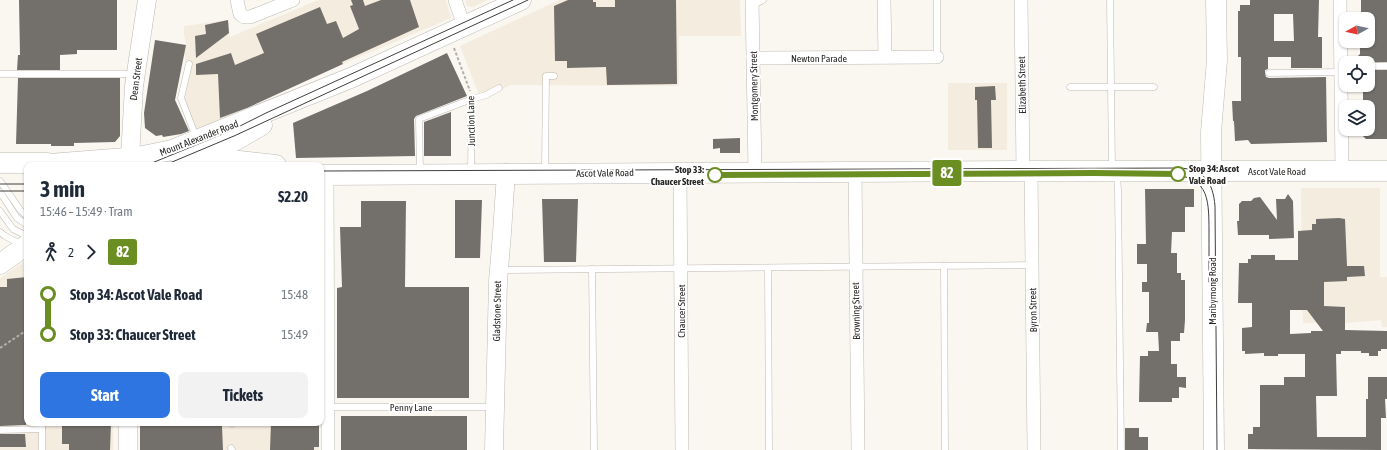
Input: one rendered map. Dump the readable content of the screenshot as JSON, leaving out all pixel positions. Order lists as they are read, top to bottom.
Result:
{
  "streets": {
    "main road": ["Mount Alexander Road", "Ascot Vale Road", "Maribyrnong Road"],
    "street": [
      "Newton Parade",
      "Dean Street",
      "Elizabeth Street",
      "Montgomery Street",
      "Byron Street",
      "Gladstone Street",
      "Chaucer Street",
      "Browning Street"
    ],
    "lane": ["Junction Lane", "Penny Lane"]
  },
  "crossings": [
    ["Newton Parade", "Montgomery Street"],
    ["Elizabeth Street", "Ascot Vale Road"],
    ["Elizabeth Street", "Byron Street"],
    ["Montgomery Street", "Ascot Vale Road"],
    ["Junction Lane", "Ascot Vale Road"],
    ["Ascot Vale Road", "Maribyrnong Road"],
    ["Ascot Vale Road", "Byron Street"],
    ["Ascot Vale Road", "Gladstone Street"],
    ["Ascot Vale Road", "Chaucer Street"],
    ["Ascot Vale Road", "Browning Street"],
    ["Gladstone Street", "Penny Lane"]
  ],
  "places": ["Stop 34: Ascot Vale Road", "Stop 33: Chaucer Street"],
  "lines": ["tram line 82"],
  "north": "left",
  "page": {
    "on_map": "82",
    "heading": ["3 min", "15:46 – 15:49 · Tram", "$2.20"],
    "legs": ["2", "82"],
    "list": [
      {
        "name": "Stop 34: Ascot Vale Road",
        "value": "15:48"
      },
      {
        "name": "Stop 33: Chaucer Street",
        "value": "15:49"
      }
    ],
    "buttons": ["Start", "Tickets"]
  }
}
